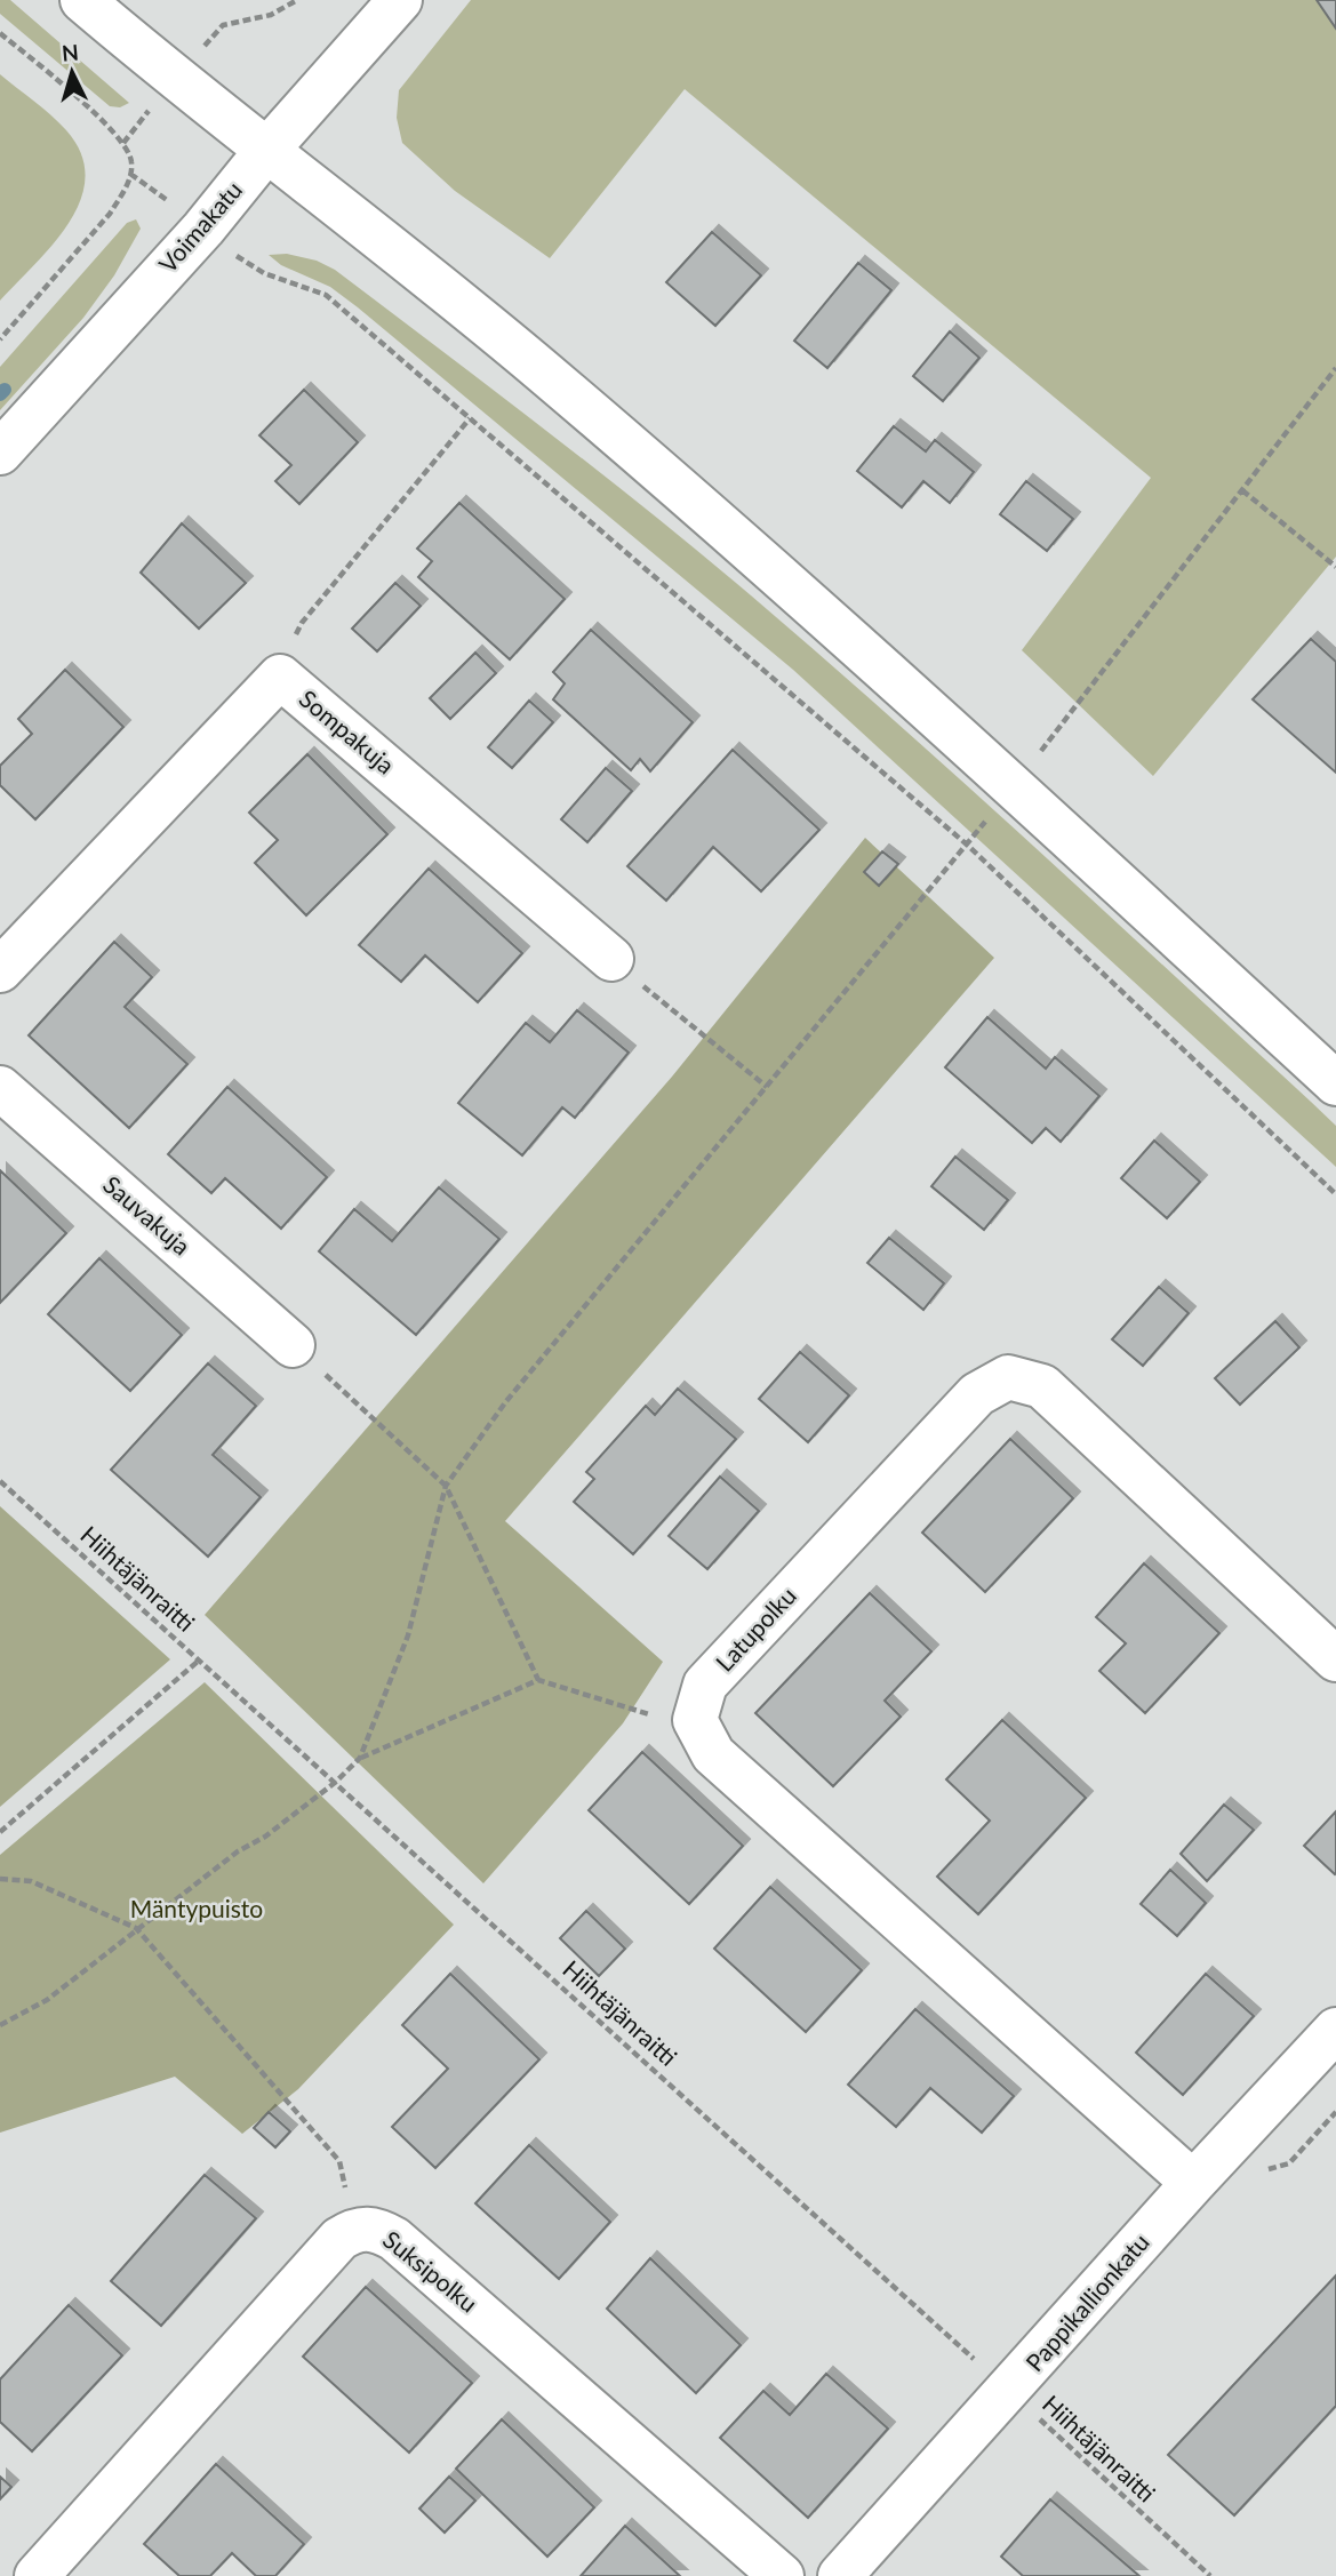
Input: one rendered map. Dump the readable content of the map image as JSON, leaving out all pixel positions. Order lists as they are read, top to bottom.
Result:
{
  "streets": {
    "street": [
      "Voimakatu",
      "Sompakuja",
      "Sauvakuja",
      "Latupolku",
      "Suksipolku",
      "Pappikallionkatu"
    ],
    "path": ["Hiihtäjänraitti"]
  },
  "crossings": [
    ["Hiihtäjänraitti", "Pappikallionkatu"]
  ],
  "parks": ["Mäntypuisto"],
  "north": "top"
}
